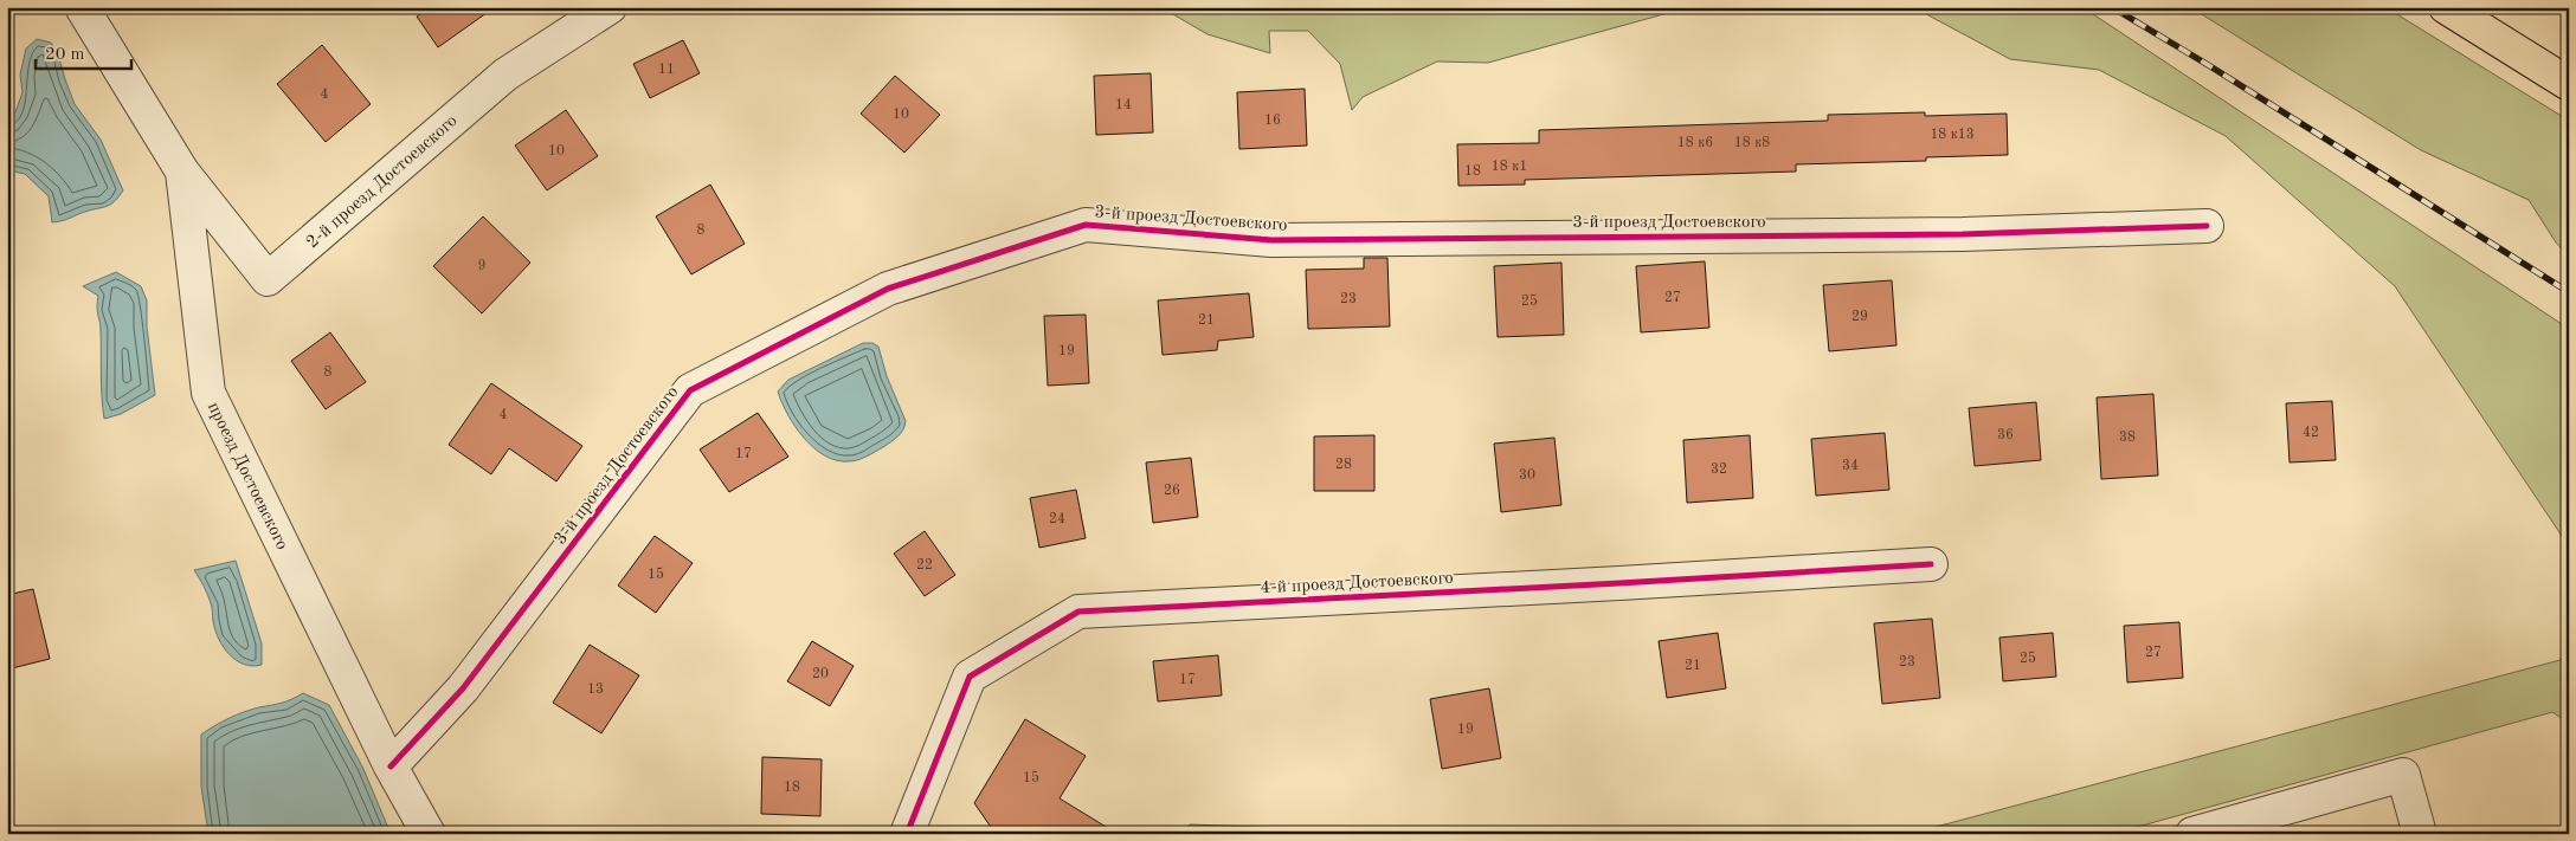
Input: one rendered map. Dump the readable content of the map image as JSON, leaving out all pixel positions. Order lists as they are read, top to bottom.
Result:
{
  "streets": {
    "street": [
      "2-й проезд Достоевского",
      "3-й проезд Достоевского",
      "проезд Достоевского",
      "4-й проезд Достоевского"
    ]
  },
  "crossings": [
    ["2-й проезд Достоевского", "проезд Достоевского"],
    ["3-й проезд Достоевского", "проезд Достоевского"]
  ],
  "house_numbers": [
    "11",
    "4",
    "14",
    "10",
    "16",
    "18 к13",
    "18 к6",
    "18 к8",
    "10",
    "18 к1",
    "18",
    "8",
    "9",
    "27",
    "23",
    "25",
    "29",
    "21",
    "19",
    "8",
    "4",
    "42",
    "36",
    "38",
    "17",
    "28",
    "34",
    "32",
    "30",
    "26",
    "24",
    "22",
    "15",
    "27",
    "25",
    "23",
    "21",
    "20",
    "17",
    "13",
    "19",
    "15",
    "18"
  ],
  "scale_bar": "20 m"
}
